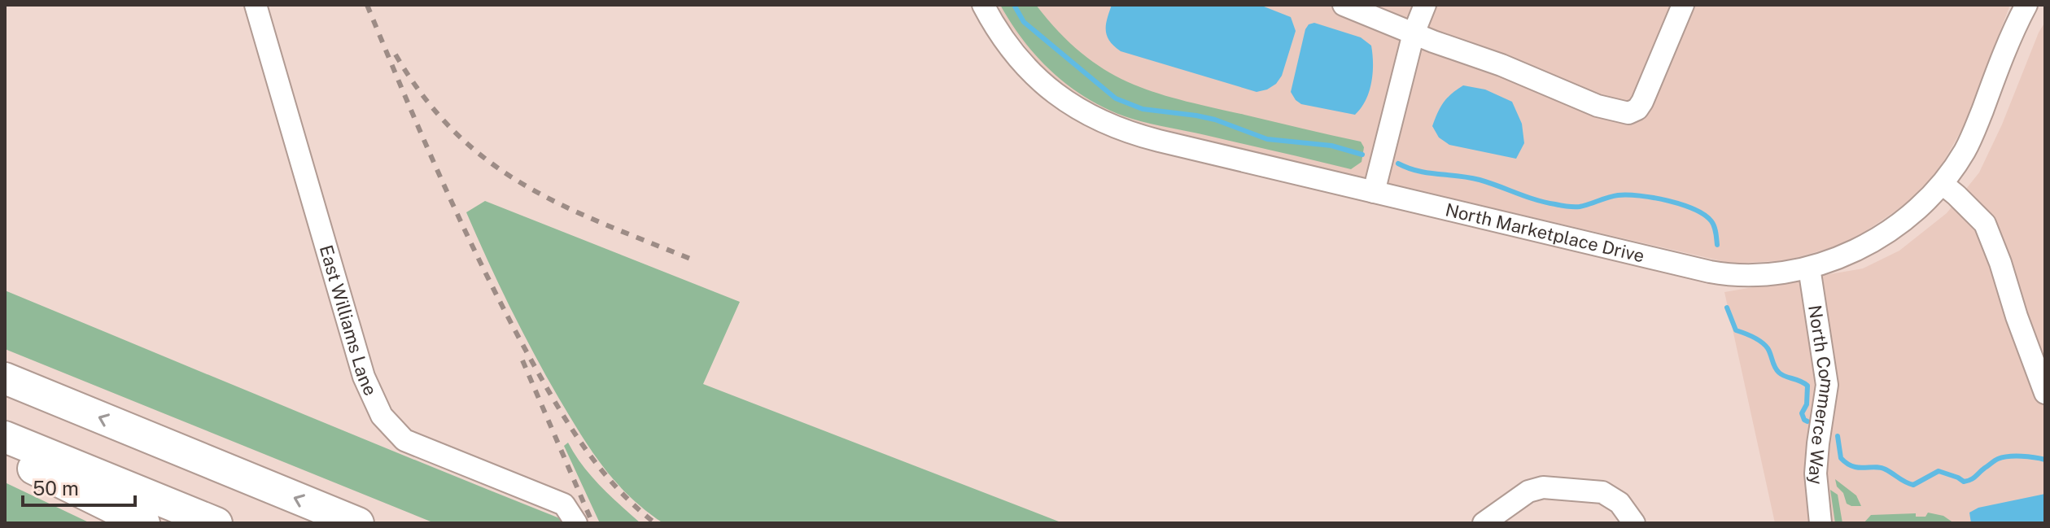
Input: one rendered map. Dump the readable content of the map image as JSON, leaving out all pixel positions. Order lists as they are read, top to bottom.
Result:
{
  "streets": {
    "street": ["North Marketplace Drive", "East Williams Lane", "North Commerce Way"]
  },
  "crossings": [
    ["North Marketplace Drive", "North Commerce Way"]
  ],
  "scale_bar": "50 m"
}
